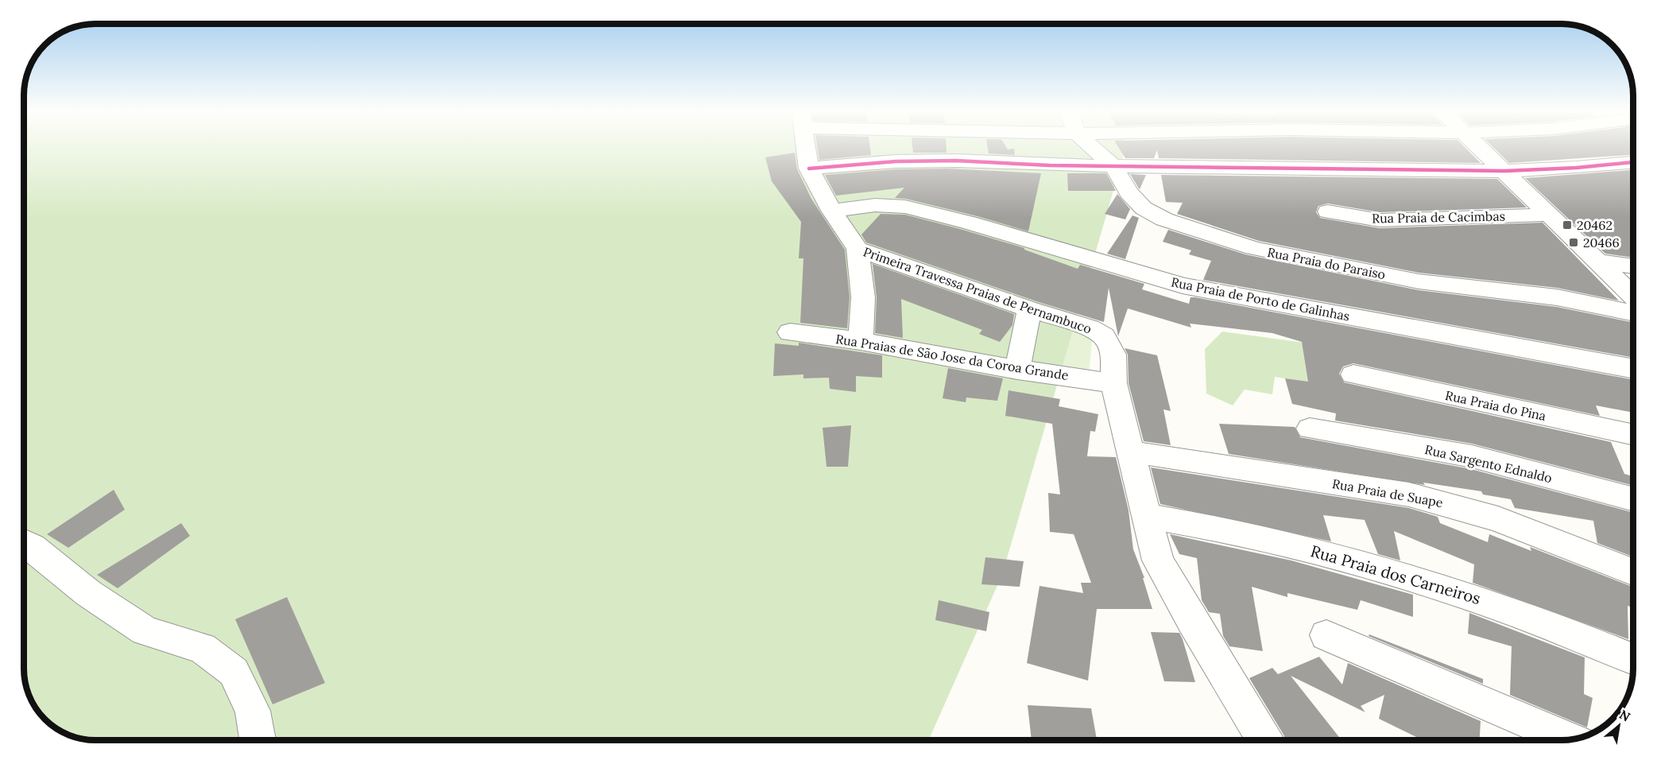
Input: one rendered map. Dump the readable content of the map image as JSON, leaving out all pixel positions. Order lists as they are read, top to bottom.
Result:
{
  "streets": {
    "street": [
      "Rua Praia de Cacimbas",
      "Rua Praia do Paraiso",
      "Primeira Travessa Praias de Pernambuco",
      "Rua Praia de Porto de Galinhas",
      "Rua Praias de São Jose da Coroa Grande",
      "Rua Praia do Pina",
      "Rua Sargento Ednaldo",
      "Rua Praia de Suape",
      "Rua Praia dos Carneiros"
    ]
  },
  "crossings": [
    ["Primeira Travessa Praias de Pernambuco", "Rua Praias de São Jose da Coroa Grande"],
    ["Primeira Travessa Praias de Pernambuco", "Rua Praia de Suape"],
    ["Primeira Travessa Praias de Pernambuco", "Rua Praia dos Carneiros"]
  ],
  "places": {
    "transit": ["20462", "20466"]
  },
  "north": "top right"
}
